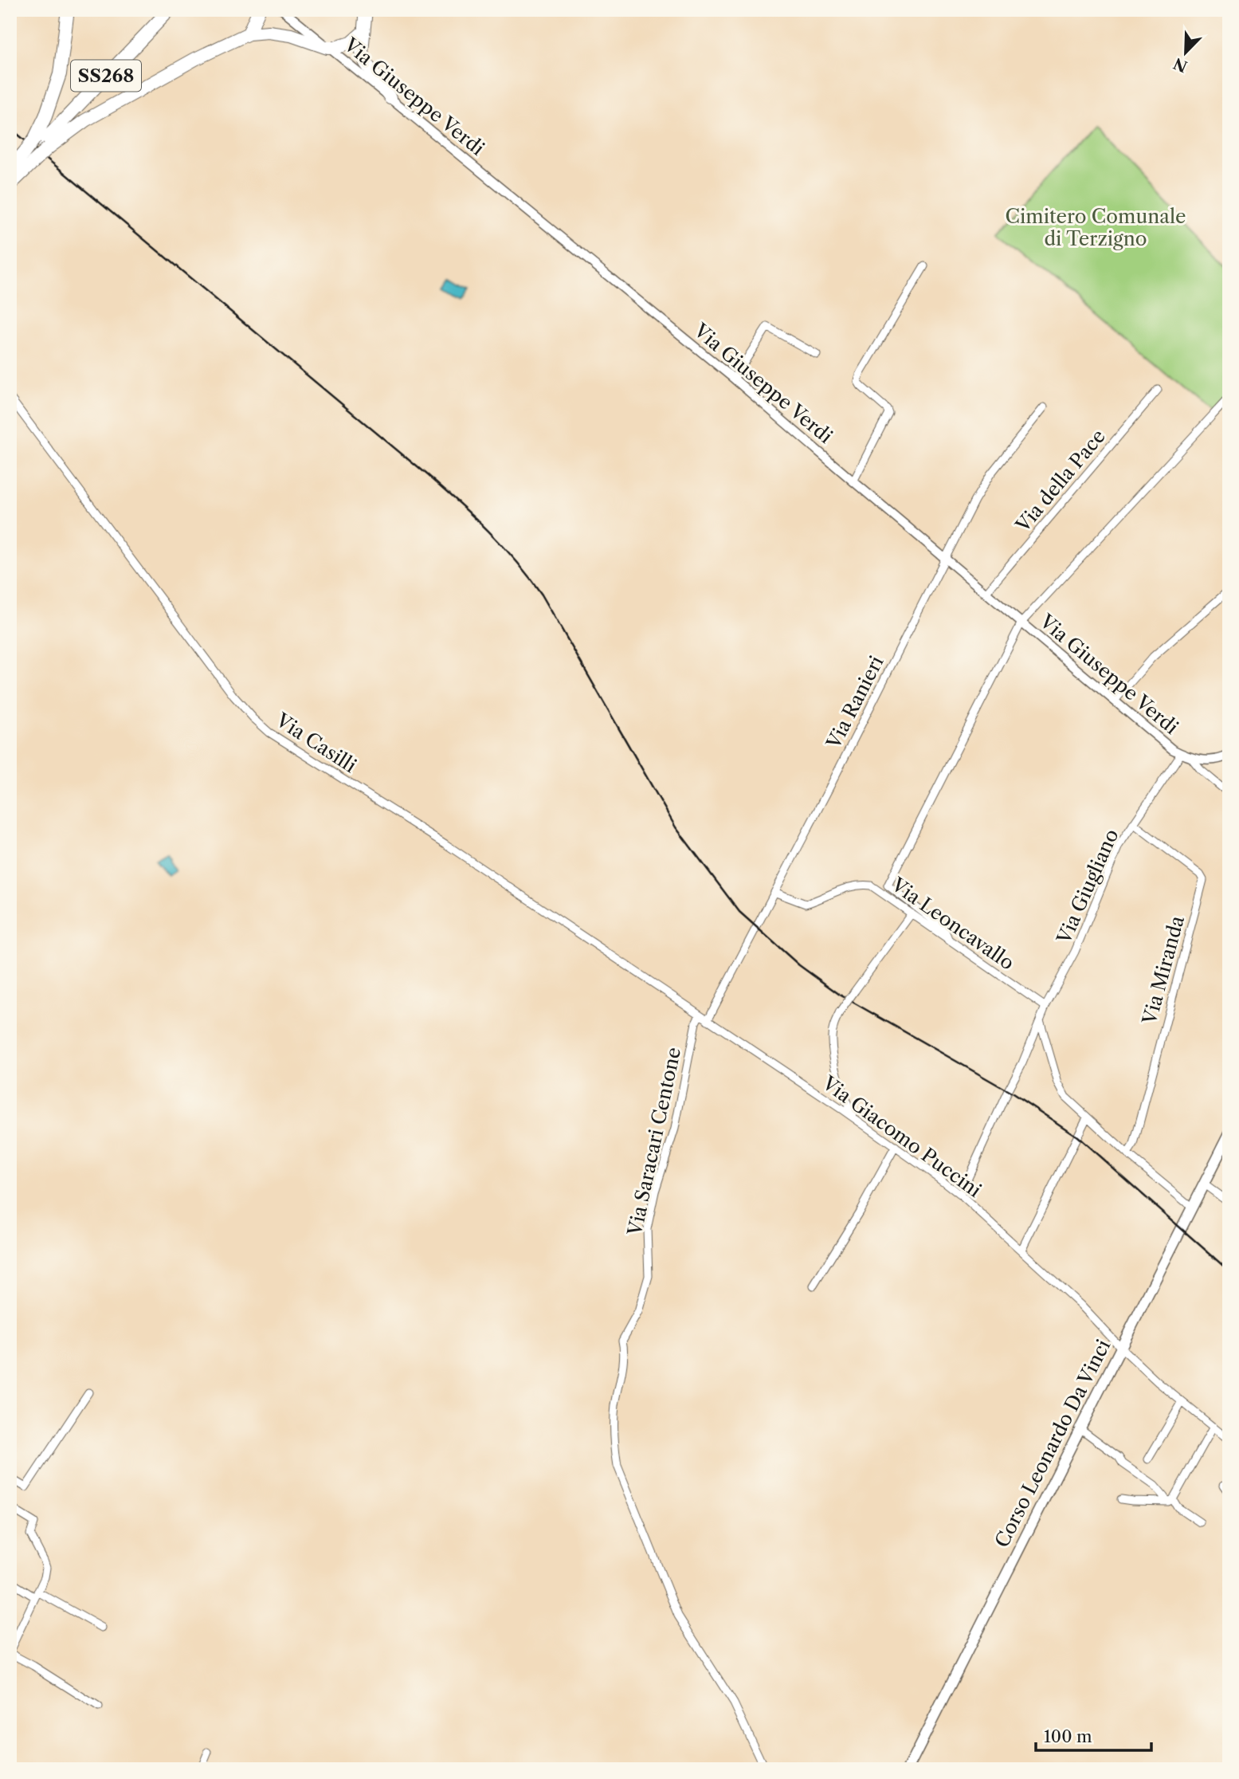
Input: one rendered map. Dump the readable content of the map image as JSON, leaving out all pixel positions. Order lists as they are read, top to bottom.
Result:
{
  "streets": {
    "highway": ["SS268"],
    "main road": ["Corso Leonardo Da Vinci"],
    "street": [
      "Via Giuseppe Verdi",
      "Via della Pace",
      "Via Ranieri",
      "Via Casilli",
      "Via Giugliano",
      "Via Leoncavallo",
      "Via Miranda",
      "Via Giacomo Puccini",
      "Via Saracari Centone"
    ]
  },
  "crossings": [
    ["Via Giuseppe Verdi", "Via della Pace"],
    ["Via Giuseppe Verdi", "Via Ranieri"],
    ["Via Giuseppe Verdi", "Via Giugliano"],
    ["Via Ranieri", "Via Leoncavallo"],
    ["Via Ranieri", "Via Giacomo Puccini"],
    ["Via Casilli", "Via Giacomo Puccini"],
    ["Via Casilli", "Via Saracari Centone"],
    ["Via Giugliano", "Via Leoncavallo"],
    ["Via Giugliano", "Via Miranda"],
    ["Via Giugliano", "Via Giacomo Puccini"],
    ["Via Giacomo Puccini", "Via Saracari Centone"],
    ["Via Giacomo Puccini", "Corso Leonardo Da Vinci"]
  ],
  "parks": ["Cimitero Comunale di Terzigno"],
  "scale_bar": "100 m",
  "north": "bottom left"
}
